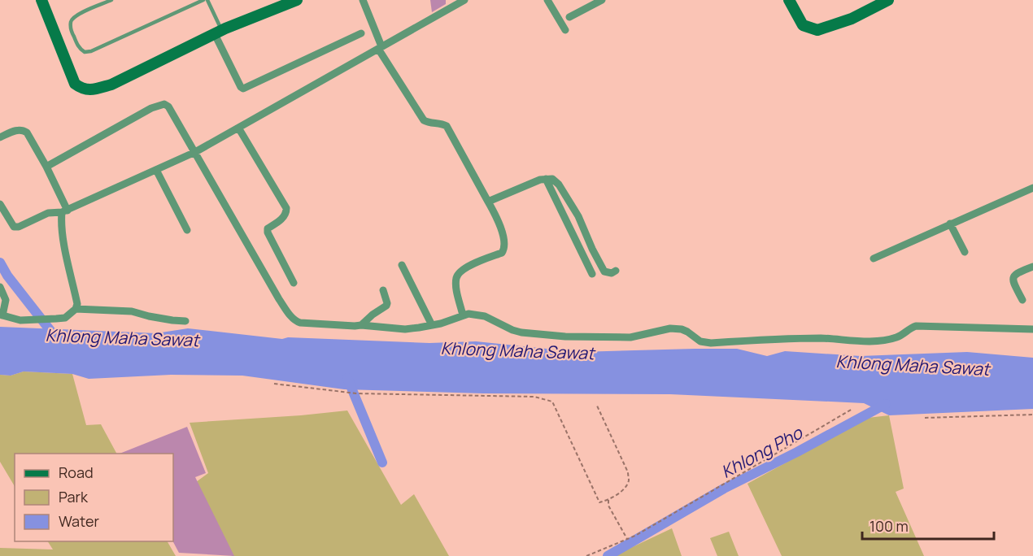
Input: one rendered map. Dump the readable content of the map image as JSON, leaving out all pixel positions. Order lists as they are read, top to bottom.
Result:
{
  "water": ["Khlong Maha Sawat", "Khlong Pho"],
  "legend": ["Road", "Park", "Water"],
  "scale_bar": "100 m"
}
